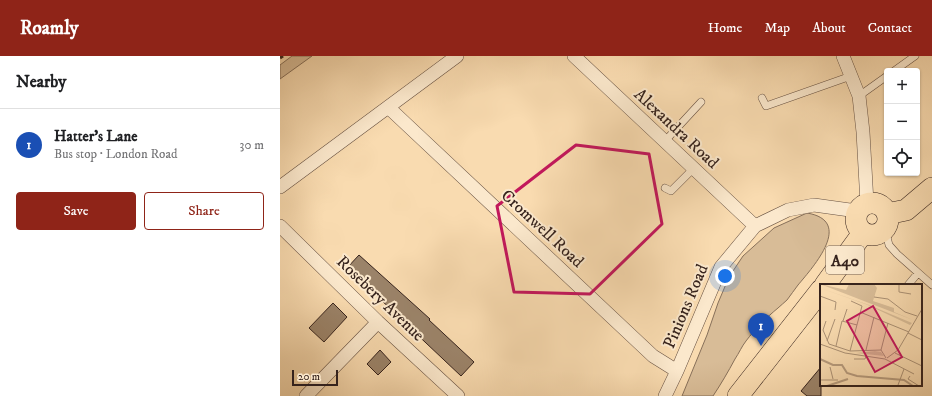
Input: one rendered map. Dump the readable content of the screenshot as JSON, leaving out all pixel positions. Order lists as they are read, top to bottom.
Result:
{
  "streets": {
    "main road": ["A40"],
    "street": [
      "Alexandra Road",
      "Cromwell Road",
      "Rosebery Avenue",
      "Pinions Road"
    ]
  },
  "crossings": [
    ["Alexandra Road", "Pinions Road"],
    ["Cromwell Road", "Pinions Road"],
    ["A40", "Pinions Road"]
  ],
  "scale_bar": "20 m",
  "page": {
    "header": "Roamly",
    "nav": [
      "Home",
      "Map",
      "About",
      "Contact"
    ],
    "heading": "Nearby",
    "map_buttons": ["+", "−"],
    "list": [
      {
        "mark": "1",
        "name": "Hatter's Lane",
        "note": "Bus stop · London Road",
        "value": "30 m"
      }
    ],
    "buttons": ["Save", "Share"],
    "pins": "1",
    "scale": "20 m"
  }
}
